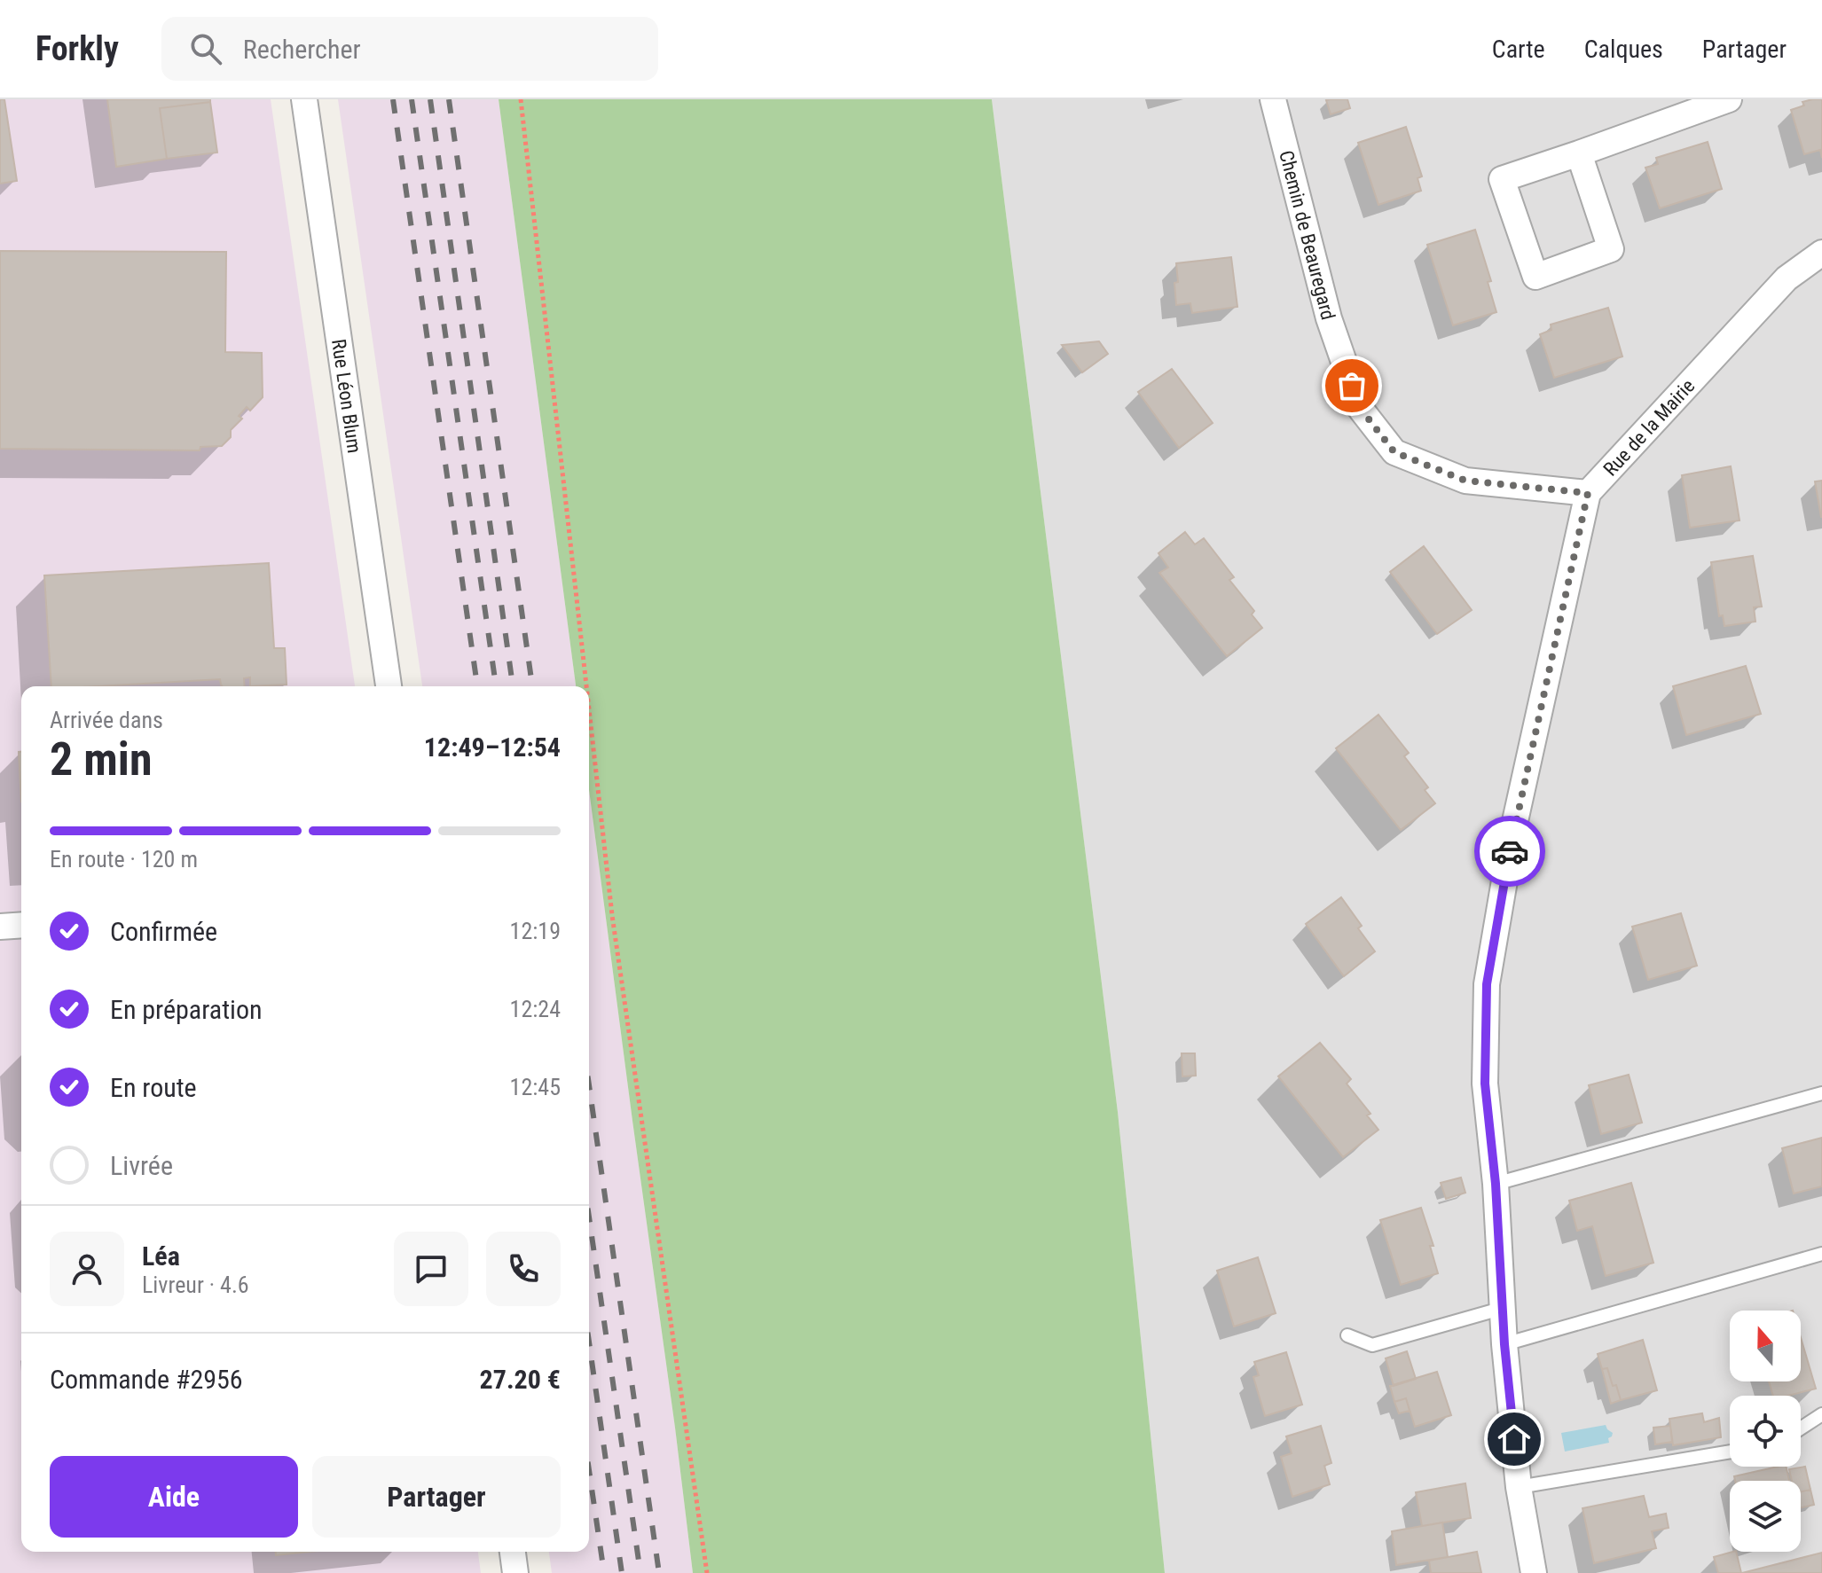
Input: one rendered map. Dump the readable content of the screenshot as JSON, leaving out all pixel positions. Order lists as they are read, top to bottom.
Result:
{
  "streets": {
    "street": ["Chemin de Beauregard", "Rue Léon Blum", "Rue de la Mairie"]
  },
  "crossings": [
    ["Chemin de Beauregard", "Rue de la Mairie"]
  ],
  "north": "top",
  "page": {
    "header": "Forkly",
    "search": "Rechercher",
    "nav": ["Carte", "Calques", "Partager"],
    "heading": ["2 min", "Arrivée dans", "12:49–12:54"],
    "panel": [
      "Léa",
      "Livreur · 4.6",
      "Commande #2956",
      "27.20 €"
    ],
    "bar": "En route · 120 m",
    "list": [
      ["Confirmée", "12:19"],
      ["En préparation", "12:24"],
      ["En route", "12:45"],
      "Livrée"
    ],
    "buttons": ["Aide", "Partager"]
  }
}
